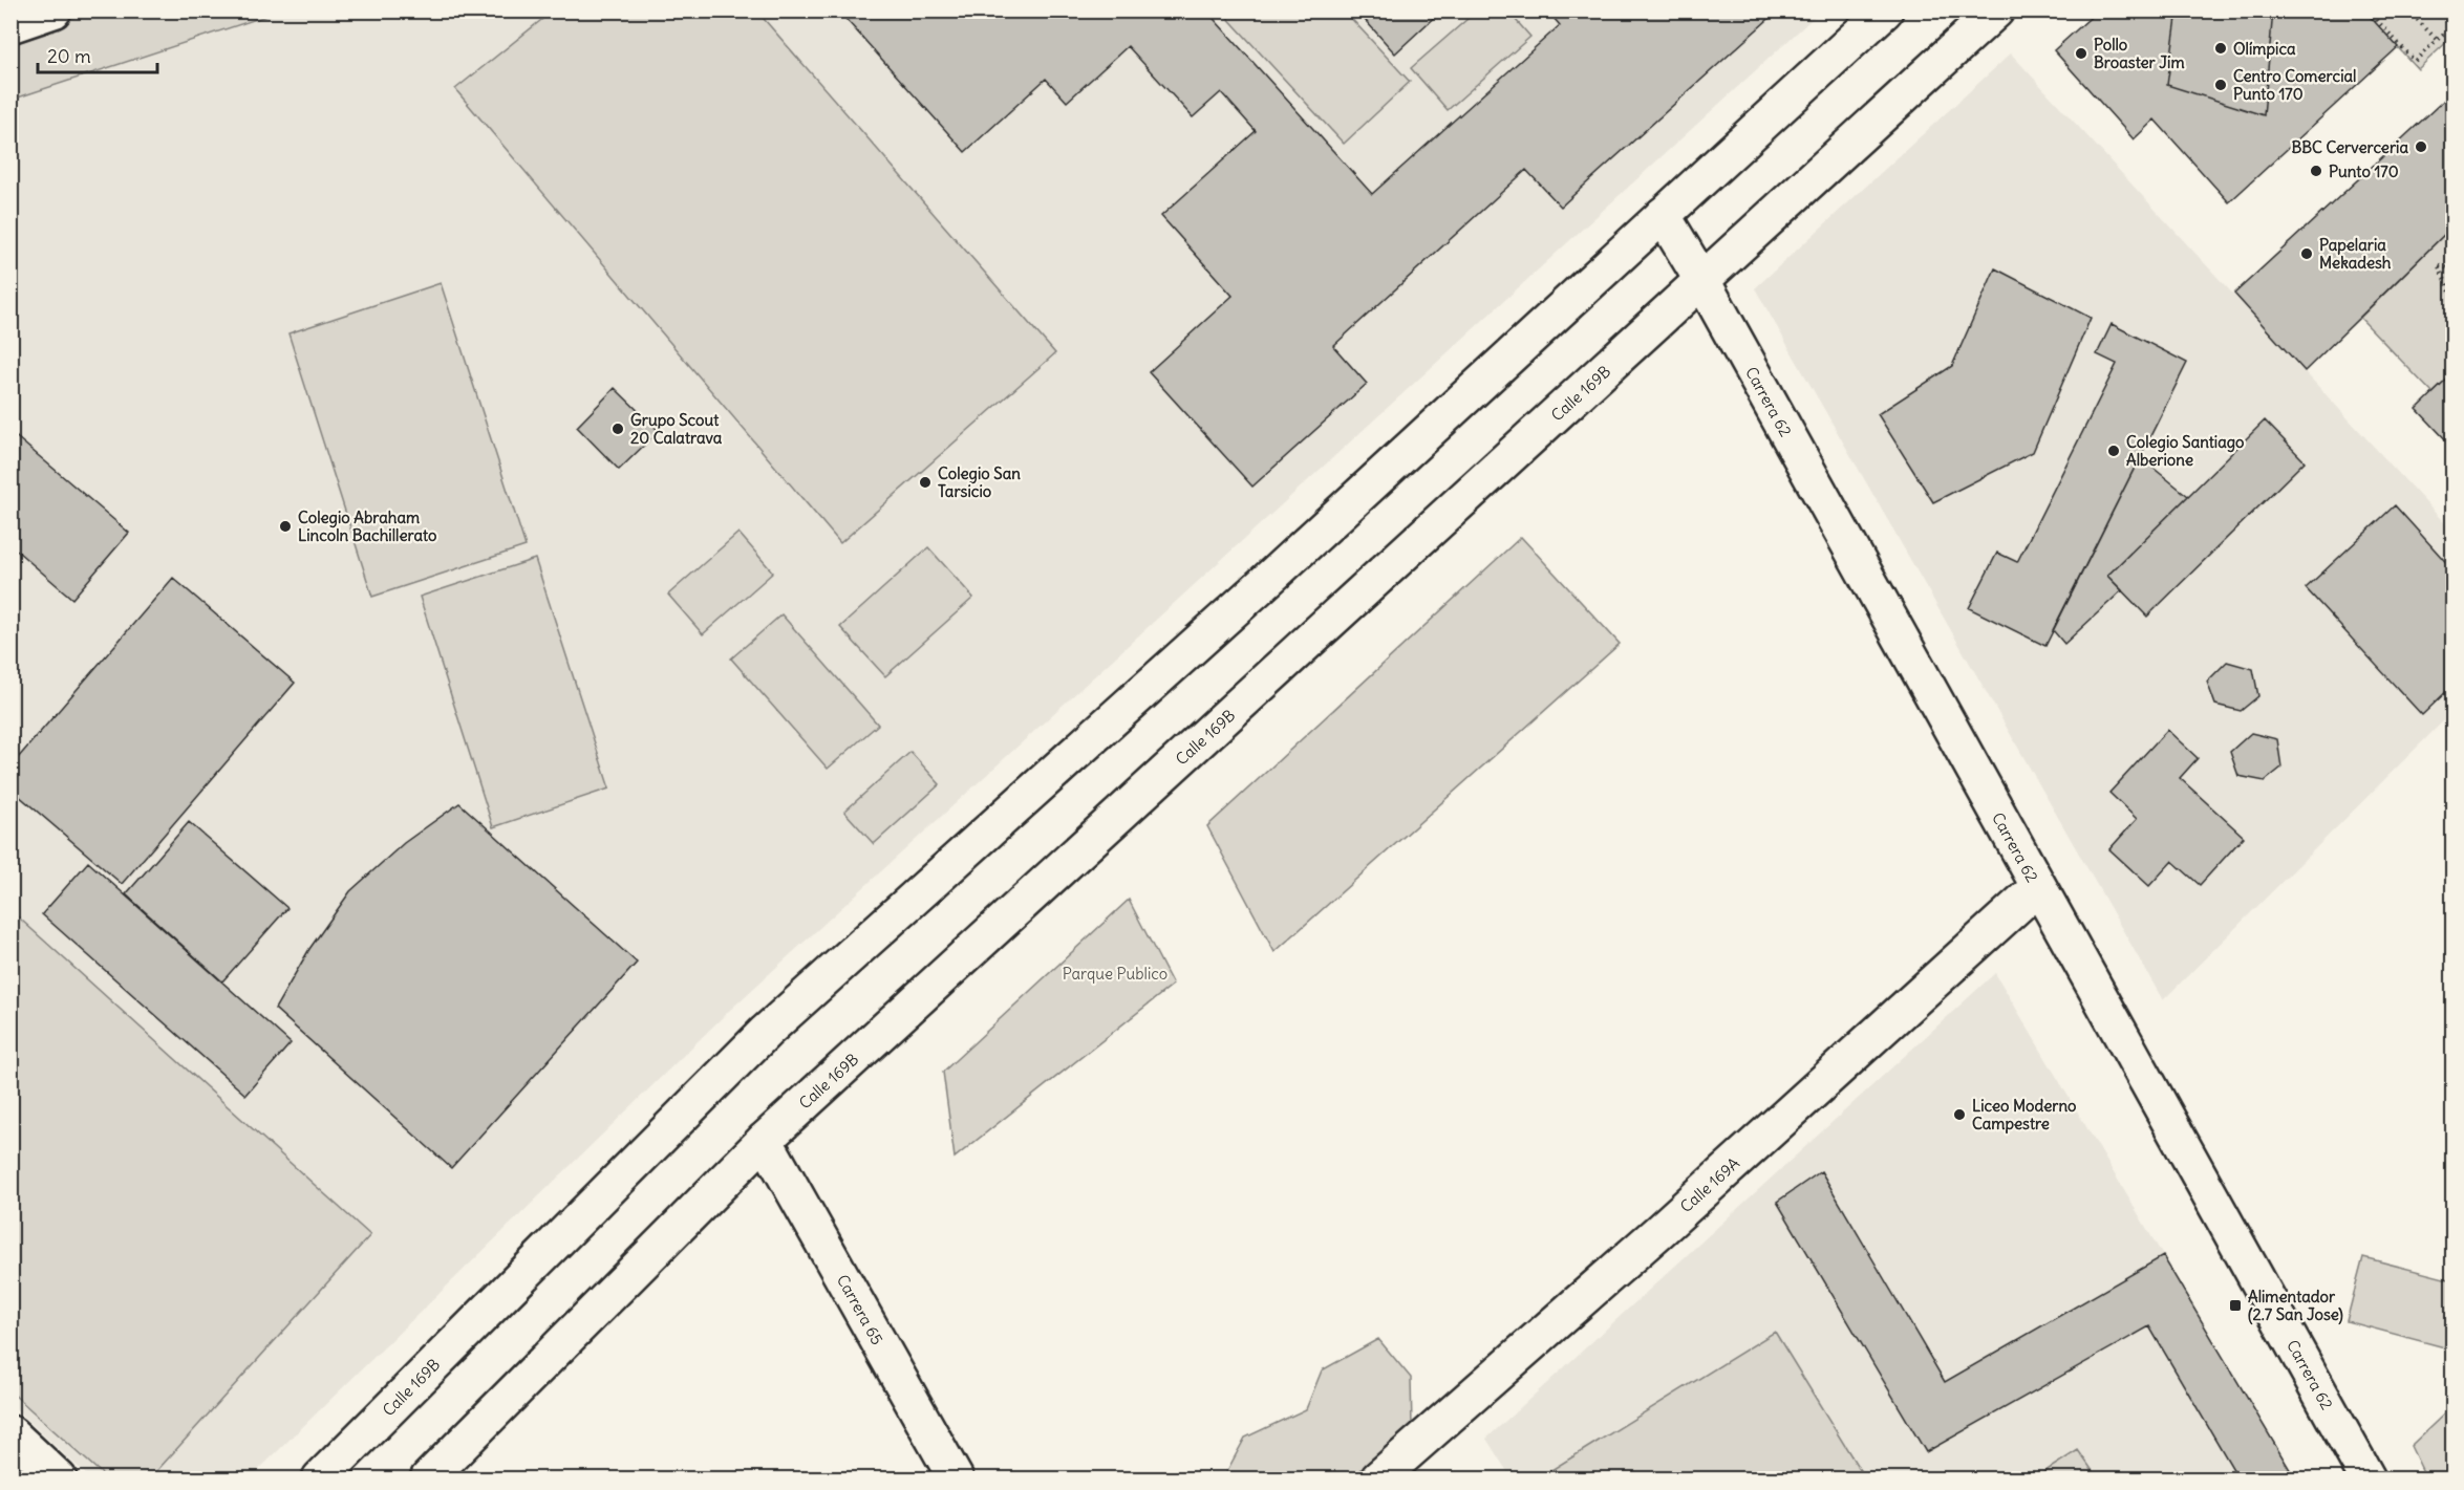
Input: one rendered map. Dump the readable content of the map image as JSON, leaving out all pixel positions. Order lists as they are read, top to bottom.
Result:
{
  "streets": {
    "main road": [
      "Calle 169B",
      "Carrera 62",
      "Calle 169A",
      "Carrera 65"
    ]
  },
  "crossings": [
    ["Calle 169B", "Carrera 62"],
    ["Calle 169B", "Carrera 65"],
    ["Carrera 62", "Calle 169A"]
  ],
  "parks": ["Parque Publico"],
  "places": {
    "other": [
      "Olímpica",
      "Pollo Broaster Jim",
      "Centro Comercial Punto 170",
      "BBC Cerverceria",
      "Punto 170",
      "Papelaria Mekadesh",
      "Grupo Scout 20 Calatrava",
      "Colegio Santiago Alberione",
      "Colegio San Tarsicio",
      "Colegio Abraham Lincoln Bachillerato",
      "Liceo Moderno Campestre"
    ],
    "transit": ["Alimentador (2.7 San Jose)"]
  },
  "scale_bar": "20 m"
}
